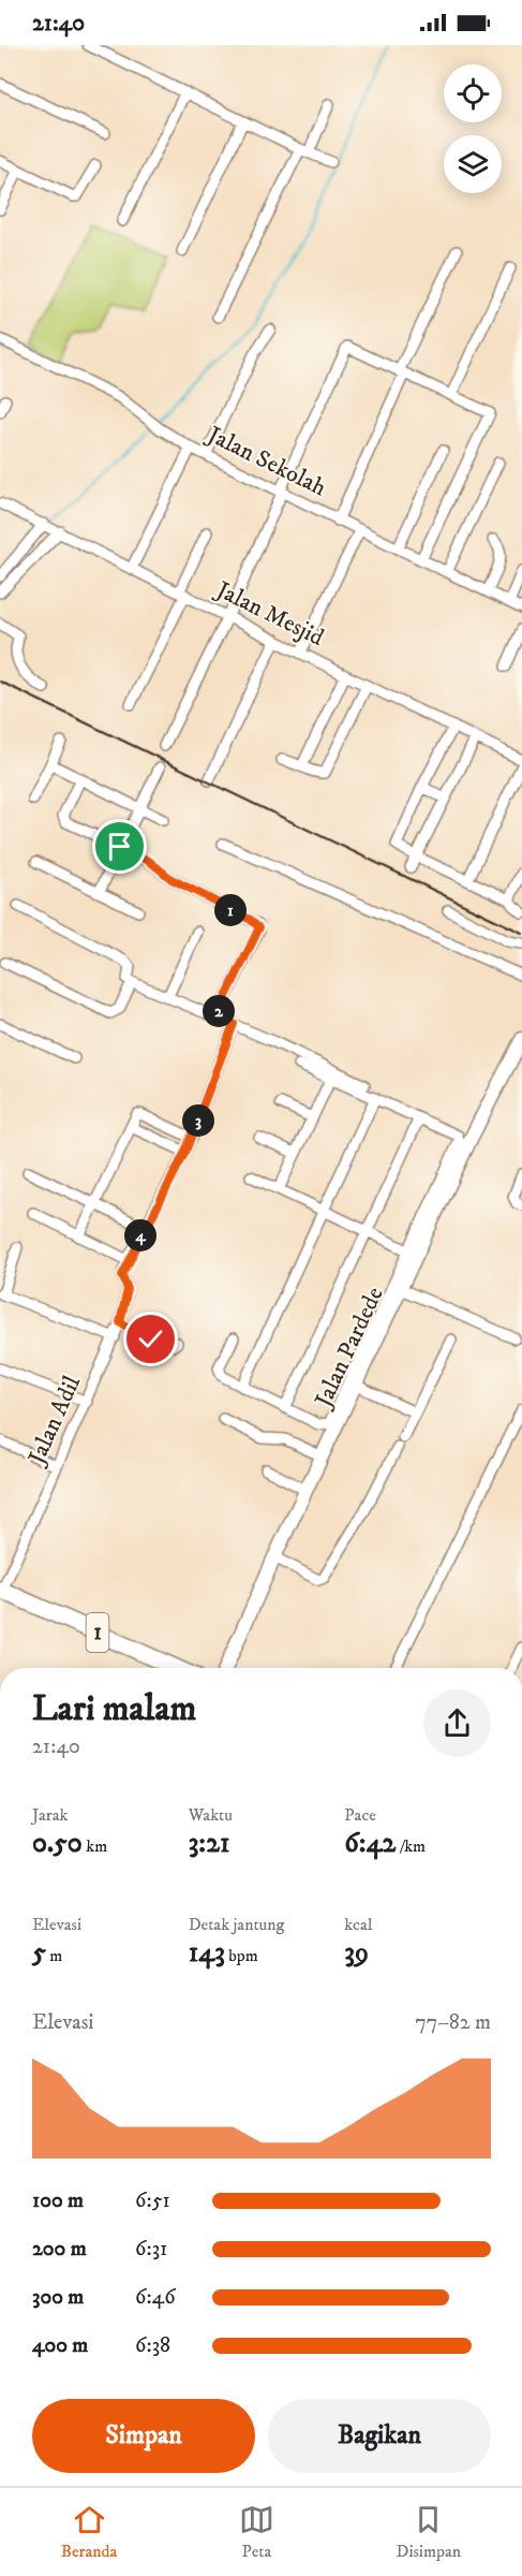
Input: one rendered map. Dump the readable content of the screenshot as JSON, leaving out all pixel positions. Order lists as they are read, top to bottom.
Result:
{
  "streets": {
    "highway": ["1"],
    "street": [
      "Jalan Sekolah",
      "Jalan Mesjid",
      "Jalan Pardede",
      "Jalan Adil"
    ]
  },
  "crossings": [
    ["Jalan Adil", "1"]
  ],
  "page": {
    "status": "21:40",
    "pins": [
      "1",
      "2",
      "3",
      "4"
    ],
    "heading": ["Lari malam", "21:40"],
    "stats": [
      ["Jarak", "0.50 km"],
      ["Waktu", "3:21"],
      ["Pace", "6:42 /km"],
      ["Elevasi", "5 m"],
      ["Detak jantung", "143 bpm"],
      ["kcal", "39"]
    ],
    "chart": ["Elevasi", "77–82 m"],
    "list": [
      {
        "name": "100 m",
        "note": "6:51"
      },
      {
        "name": "200 m",
        "note": "6:31"
      },
      {
        "name": "300 m",
        "note": "6:46"
      },
      {
        "name": "400 m",
        "note": "6:38"
      }
    ],
    "buttons": ["Simpan", "Bagikan"],
    "tabs": ["Beranda", "Peta", "Disimpan"]
  }
}
